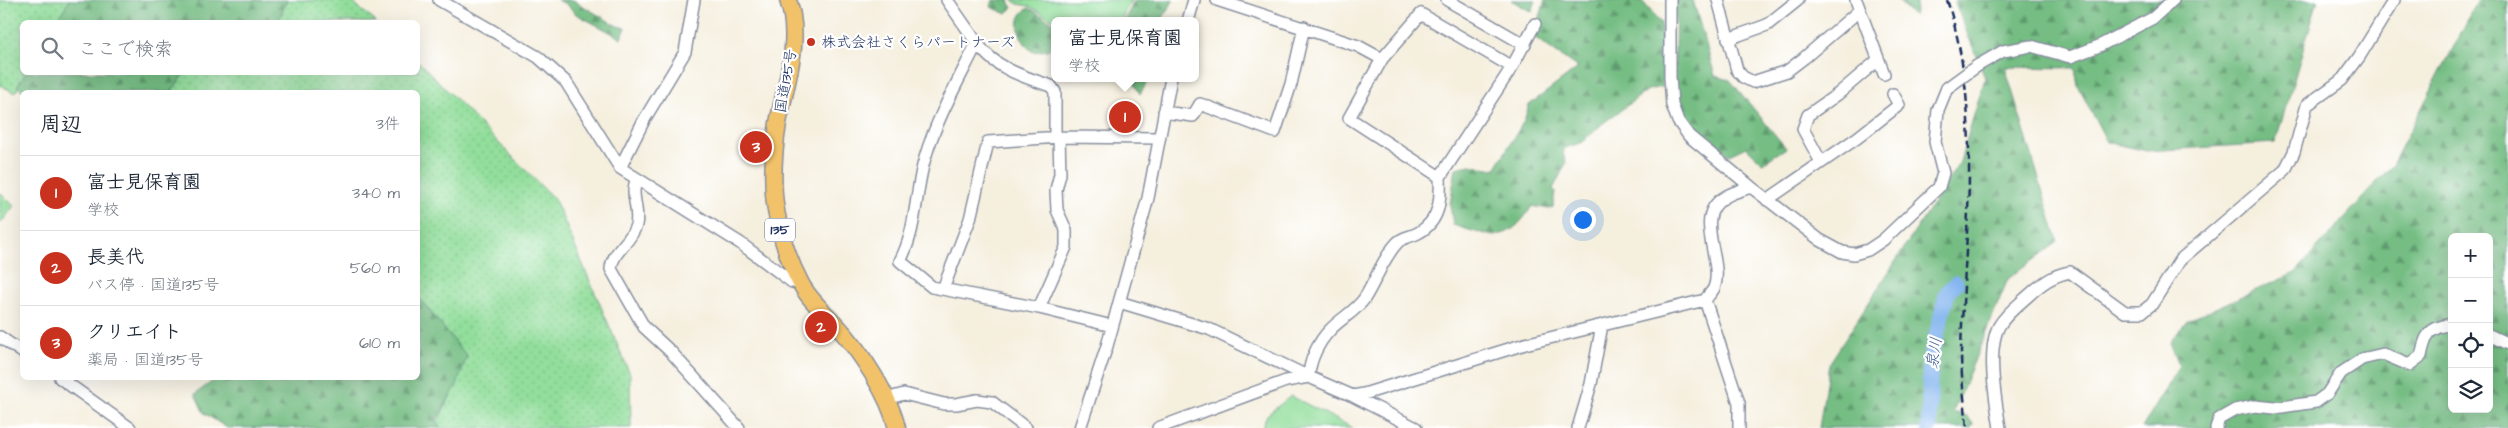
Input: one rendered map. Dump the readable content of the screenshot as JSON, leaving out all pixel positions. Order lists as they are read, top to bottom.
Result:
{
  "streets": {
    "highway": ["国道135号", "135"]
  },
  "water": ["泉川"],
  "places": ["株式会社さくらパートナーズ"],
  "page": {
    "popup": ["富士見保育園", "学校"],
    "search": "ここで検索",
    "heading": ["周辺", "3件"],
    "pins": ["1", "3", "2"],
    "list": [
      {
        "mark": "1",
        "name": "富士見保育園",
        "note": "学校",
        "value": "340 m"
      },
      {
        "mark": "2",
        "name": "長美代",
        "note": "バス停 · 国道135号",
        "value": "560 m"
      },
      {
        "mark": "3",
        "name": "クリエイト",
        "note": "薬局 · 国道135号",
        "value": "610 m"
      }
    ],
    "map_buttons": ["+", "−"]
  }
}
